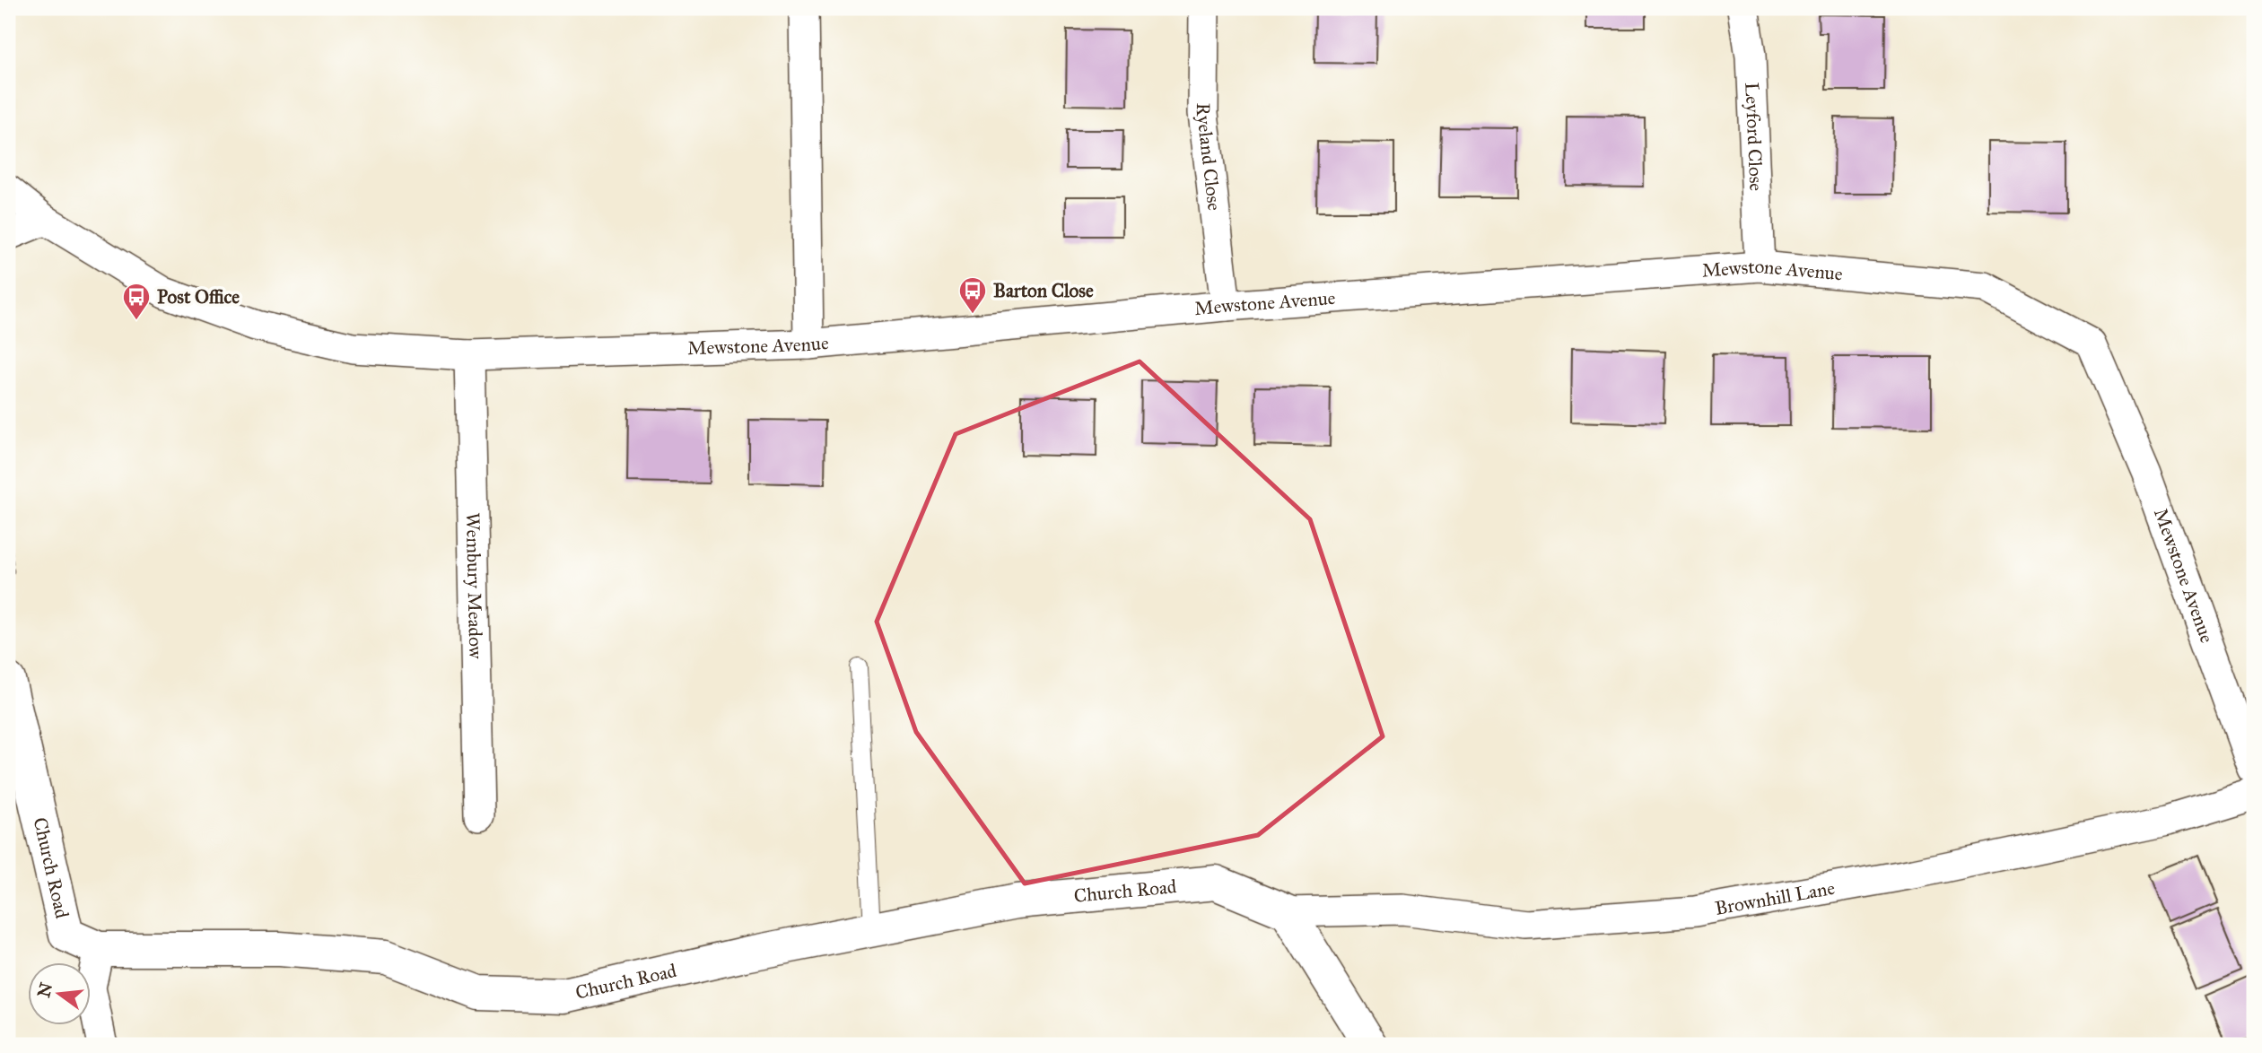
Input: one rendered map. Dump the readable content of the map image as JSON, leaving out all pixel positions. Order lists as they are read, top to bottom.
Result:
{
  "streets": {
    "street": [
      "Leyford Close",
      "Ryeland Close",
      "Mewstone Avenue",
      "Wembury Meadow",
      "Church Road",
      "Brownhill Lane"
    ]
  },
  "crossings": [
    ["Leyford Close", "Mewstone Avenue"],
    ["Ryeland Close", "Mewstone Avenue"],
    ["Mewstone Avenue", "Wembury Meadow"],
    ["Church Road", "Brownhill Lane"]
  ],
  "places": {
    "bus stop": ["Barton Close", "Post Office"]
  },
  "north": "left"
}
